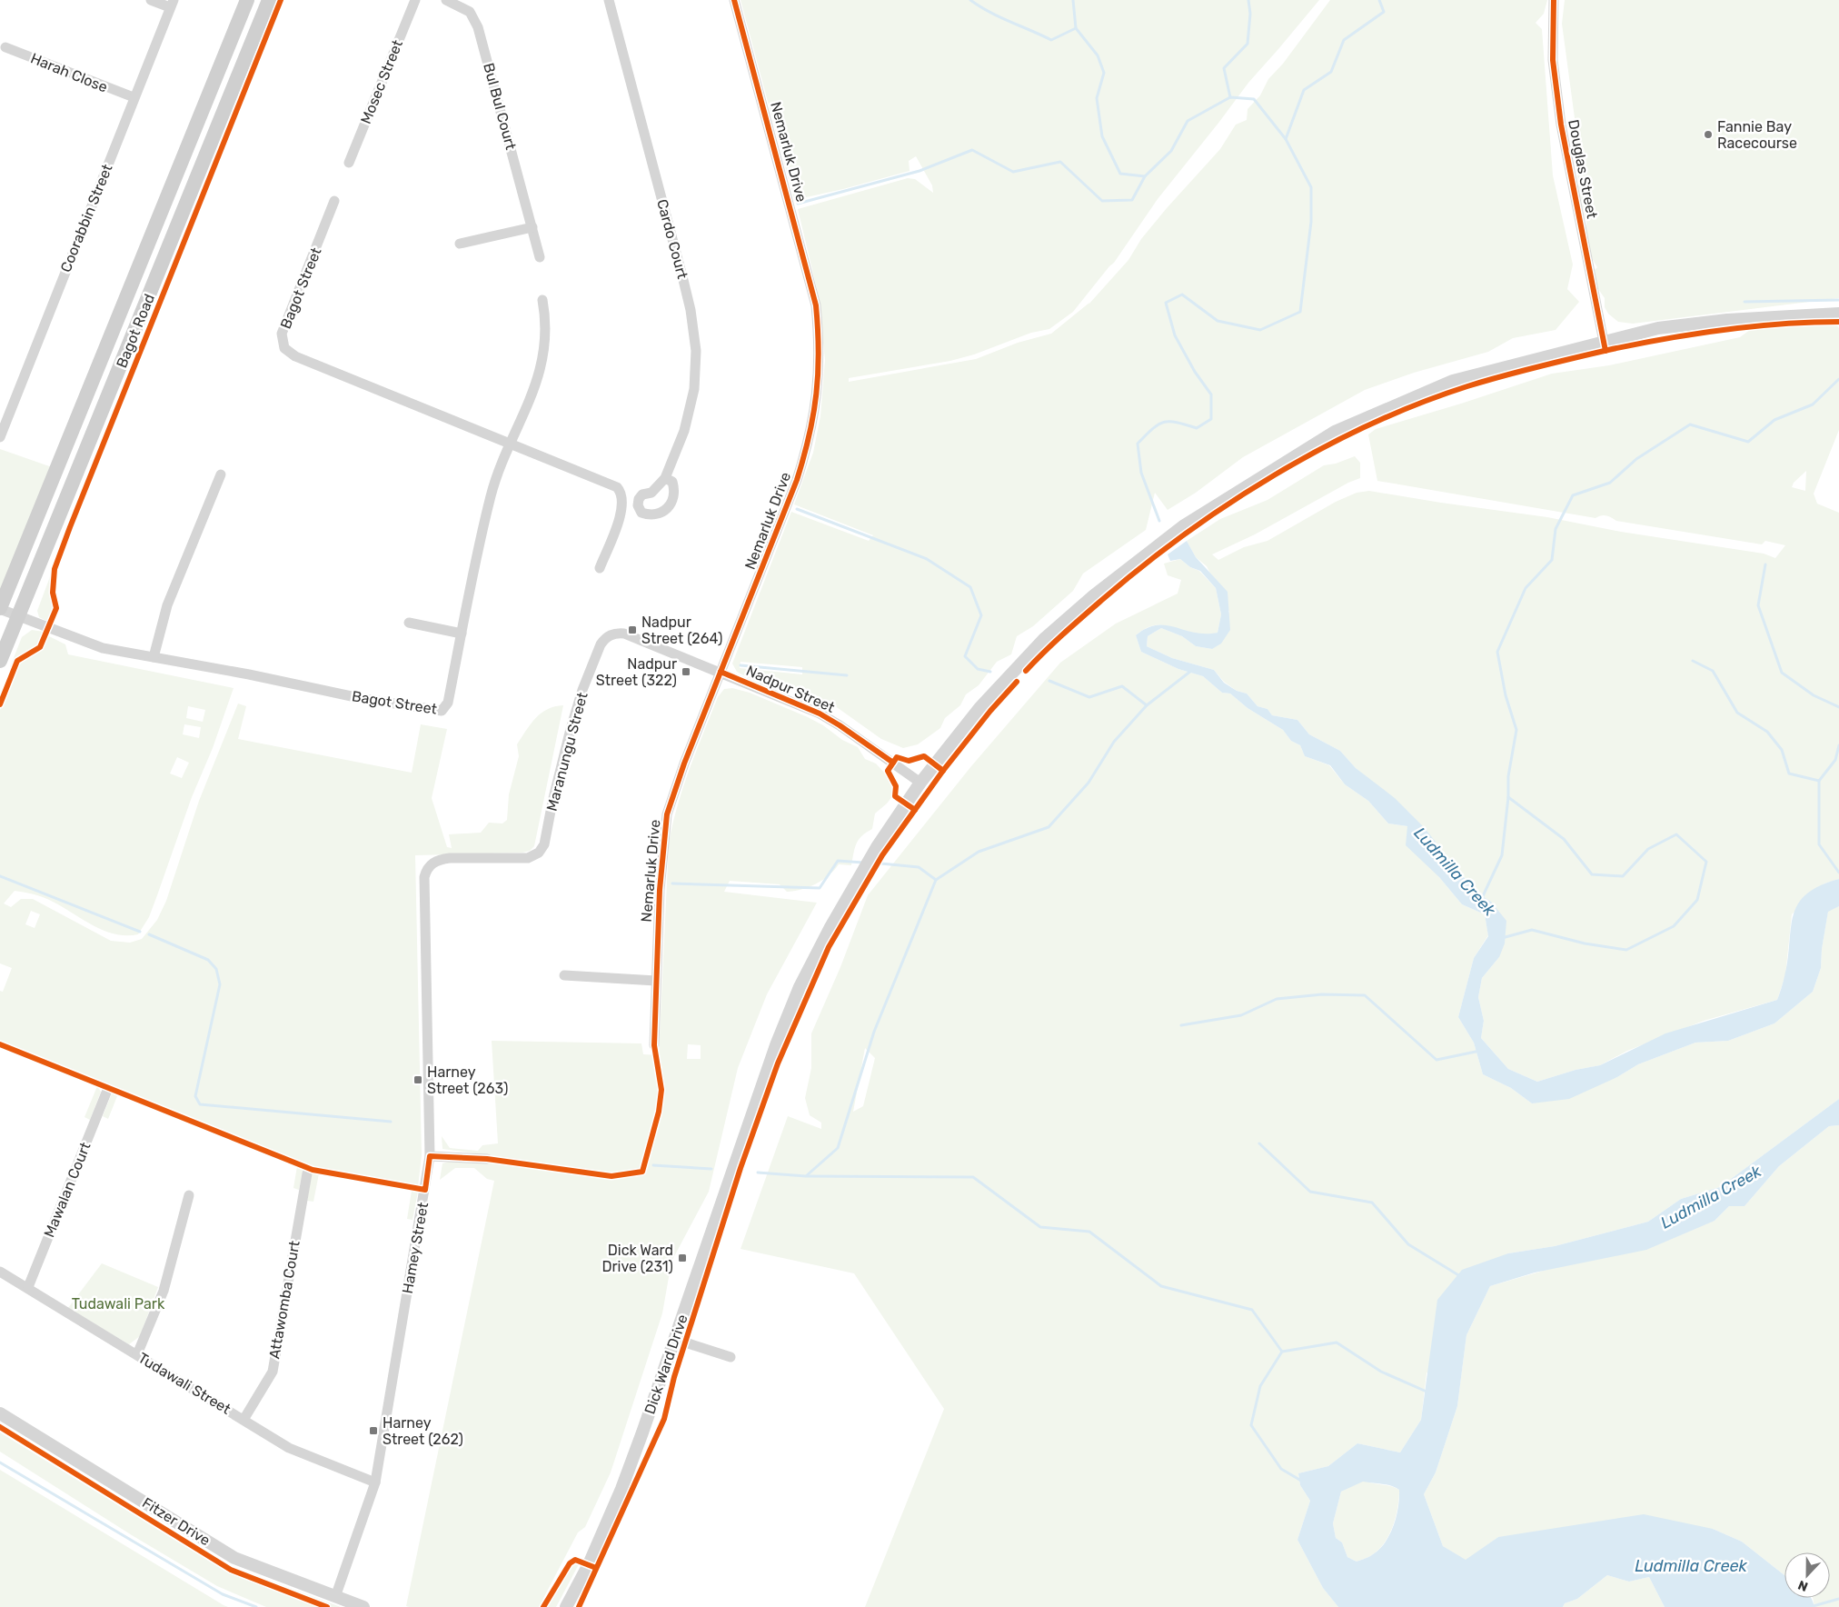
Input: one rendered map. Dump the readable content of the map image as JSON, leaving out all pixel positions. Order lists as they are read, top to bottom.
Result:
{
  "streets": {
    "main road": ["Bagot Road"],
    "street": [
      "Harah Close",
      "Mosec Street",
      "Bul Bul Court",
      "Nemarluk Drive",
      "Douglas Street",
      "Coorabbin Street",
      "Cardo Court",
      "Bagot Street",
      "Nadpur Street",
      "Maranungu Street",
      "Mawalan Court",
      "Hamey Street",
      "Attawomba Court",
      "Dick Ward Drive",
      "Tudawali Street",
      "Fitzer Drive"
    ]
  },
  "crossings": [
    ["Harah Close", "Coorabbin Street"],
    ["Nemarluk Drive", "Nadpur Street"],
    ["Nemarluk Drive", "Maranungu Street"],
    ["Douglas Street", "Dick Ward Drive"],
    ["Bagot Street", "Bagot Road"],
    ["Nadpur Street", "Maranungu Street"],
    ["Nadpur Street", "Dick Ward Drive"],
    ["Maranungu Street", "Hamey Street"],
    ["Mawalan Court", "Tudawali Street"],
    ["Hamey Street", "Tudawali Street"],
    ["Hamey Street", "Fitzer Drive"],
    ["Attawomba Court", "Tudawali Street"]
  ],
  "water": ["Ludmilla Creek"],
  "parks": ["Tudawali Park"],
  "places": {
    "other": ["Fannie Bay Racecourse"],
    "transit": [
      "Nadpur Street (264)",
      "Nadpur Street (322)",
      "Harney Street (263)",
      "Dick Ward Drive (231)",
      "Harney Street (262)"
    ]
  },
  "north": "bottom"
}
